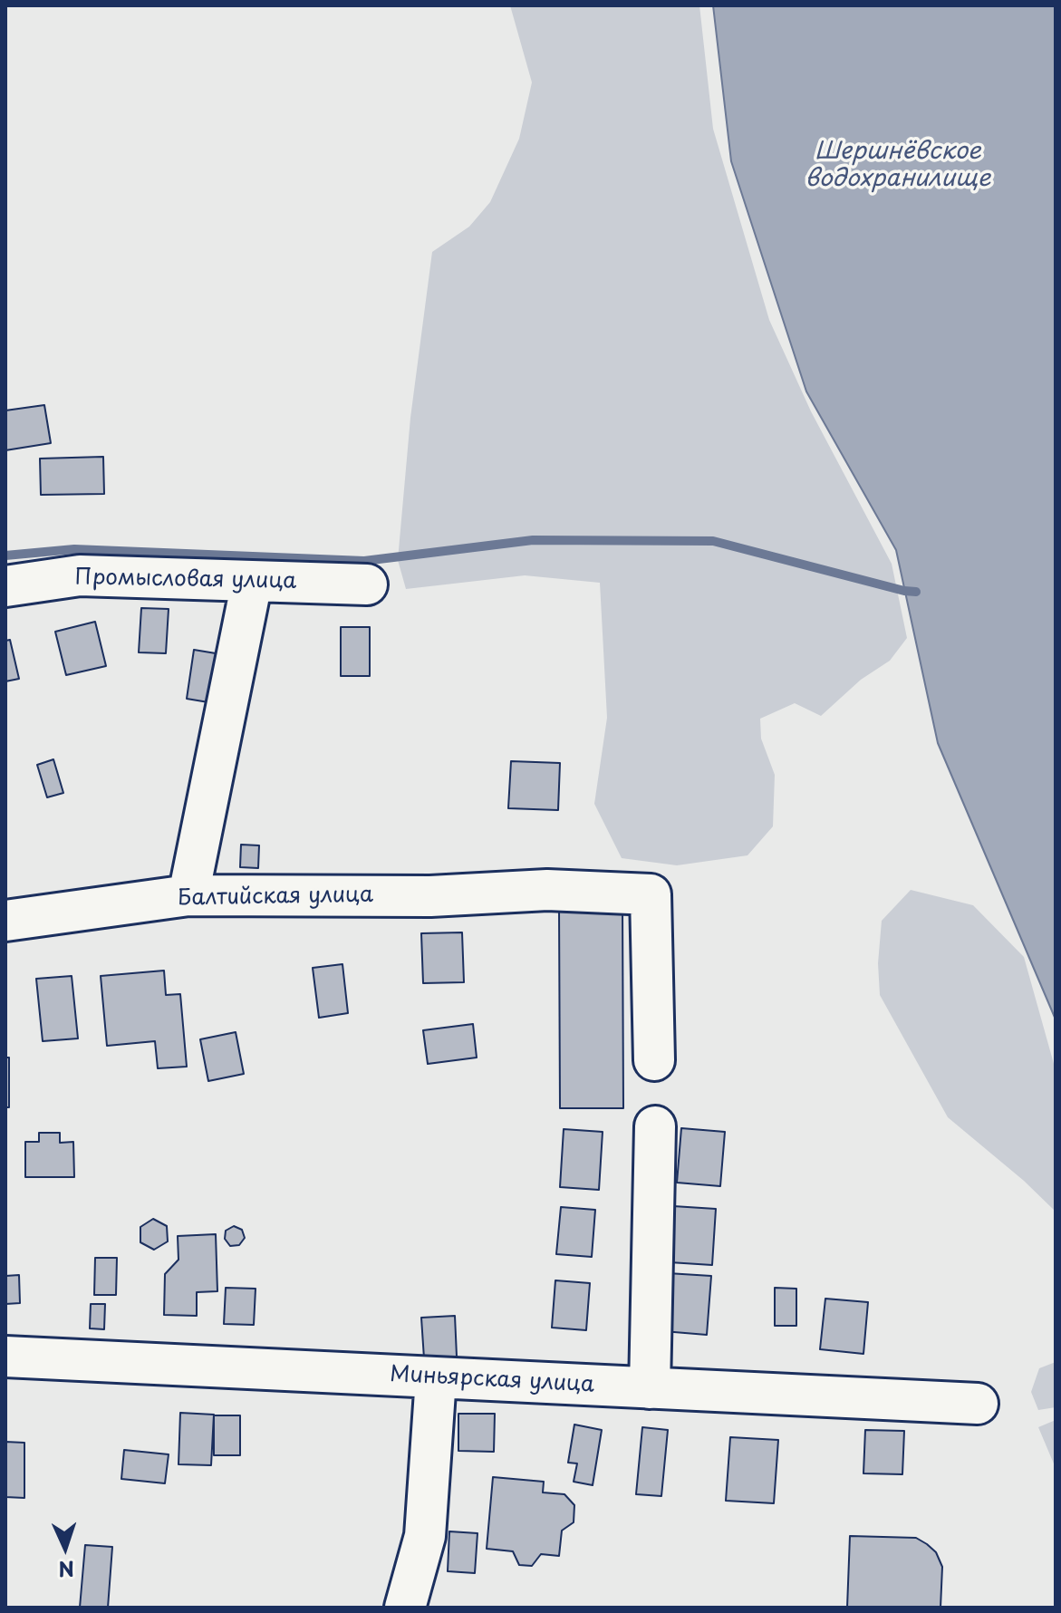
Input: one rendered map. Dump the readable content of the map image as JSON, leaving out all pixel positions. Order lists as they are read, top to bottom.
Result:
{
  "streets": {
    "street": ["Промысловая улица", "Балтийская улица", "Миньярская улица"]
  },
  "water": ["Шершнёвское водохранилище"],
  "north": "bottom"
}
